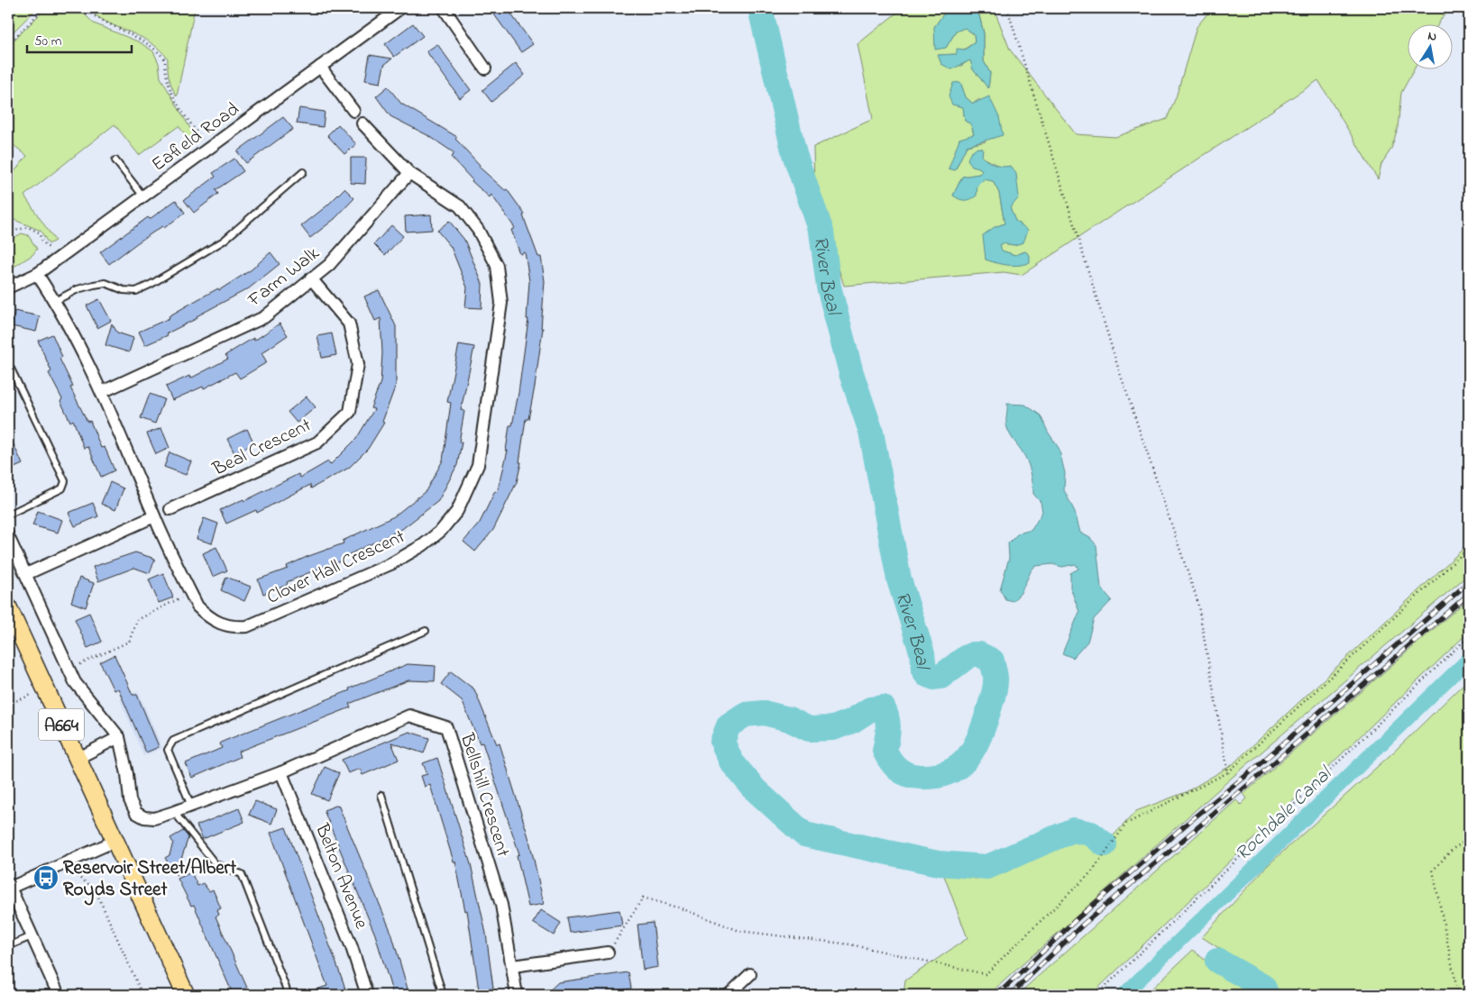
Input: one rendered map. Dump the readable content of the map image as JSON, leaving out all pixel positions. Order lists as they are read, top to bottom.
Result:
{
  "streets": {
    "main road": ["A664"],
    "street": [
      "Eafield Road",
      "Farm Walk",
      "Beal Crescent",
      "Clover Hall Crescent",
      "Bellshill Crescent",
      "Belton Avenue"
    ]
  },
  "crossings": [
    ["Eafield Road", "Clover Hall Crescent"],
    ["Farm Walk", "Beal Crescent"],
    ["Farm Walk", "Clover Hall Crescent"],
    ["Bellshill Crescent", "Belton Avenue"]
  ],
  "water": ["River Beal", "Rochdale Canal"],
  "places": {
    "bus stop": ["Reservoir Street/Albert Royds Street"]
  },
  "scale_bar": "50 m",
  "north": "top"
}
